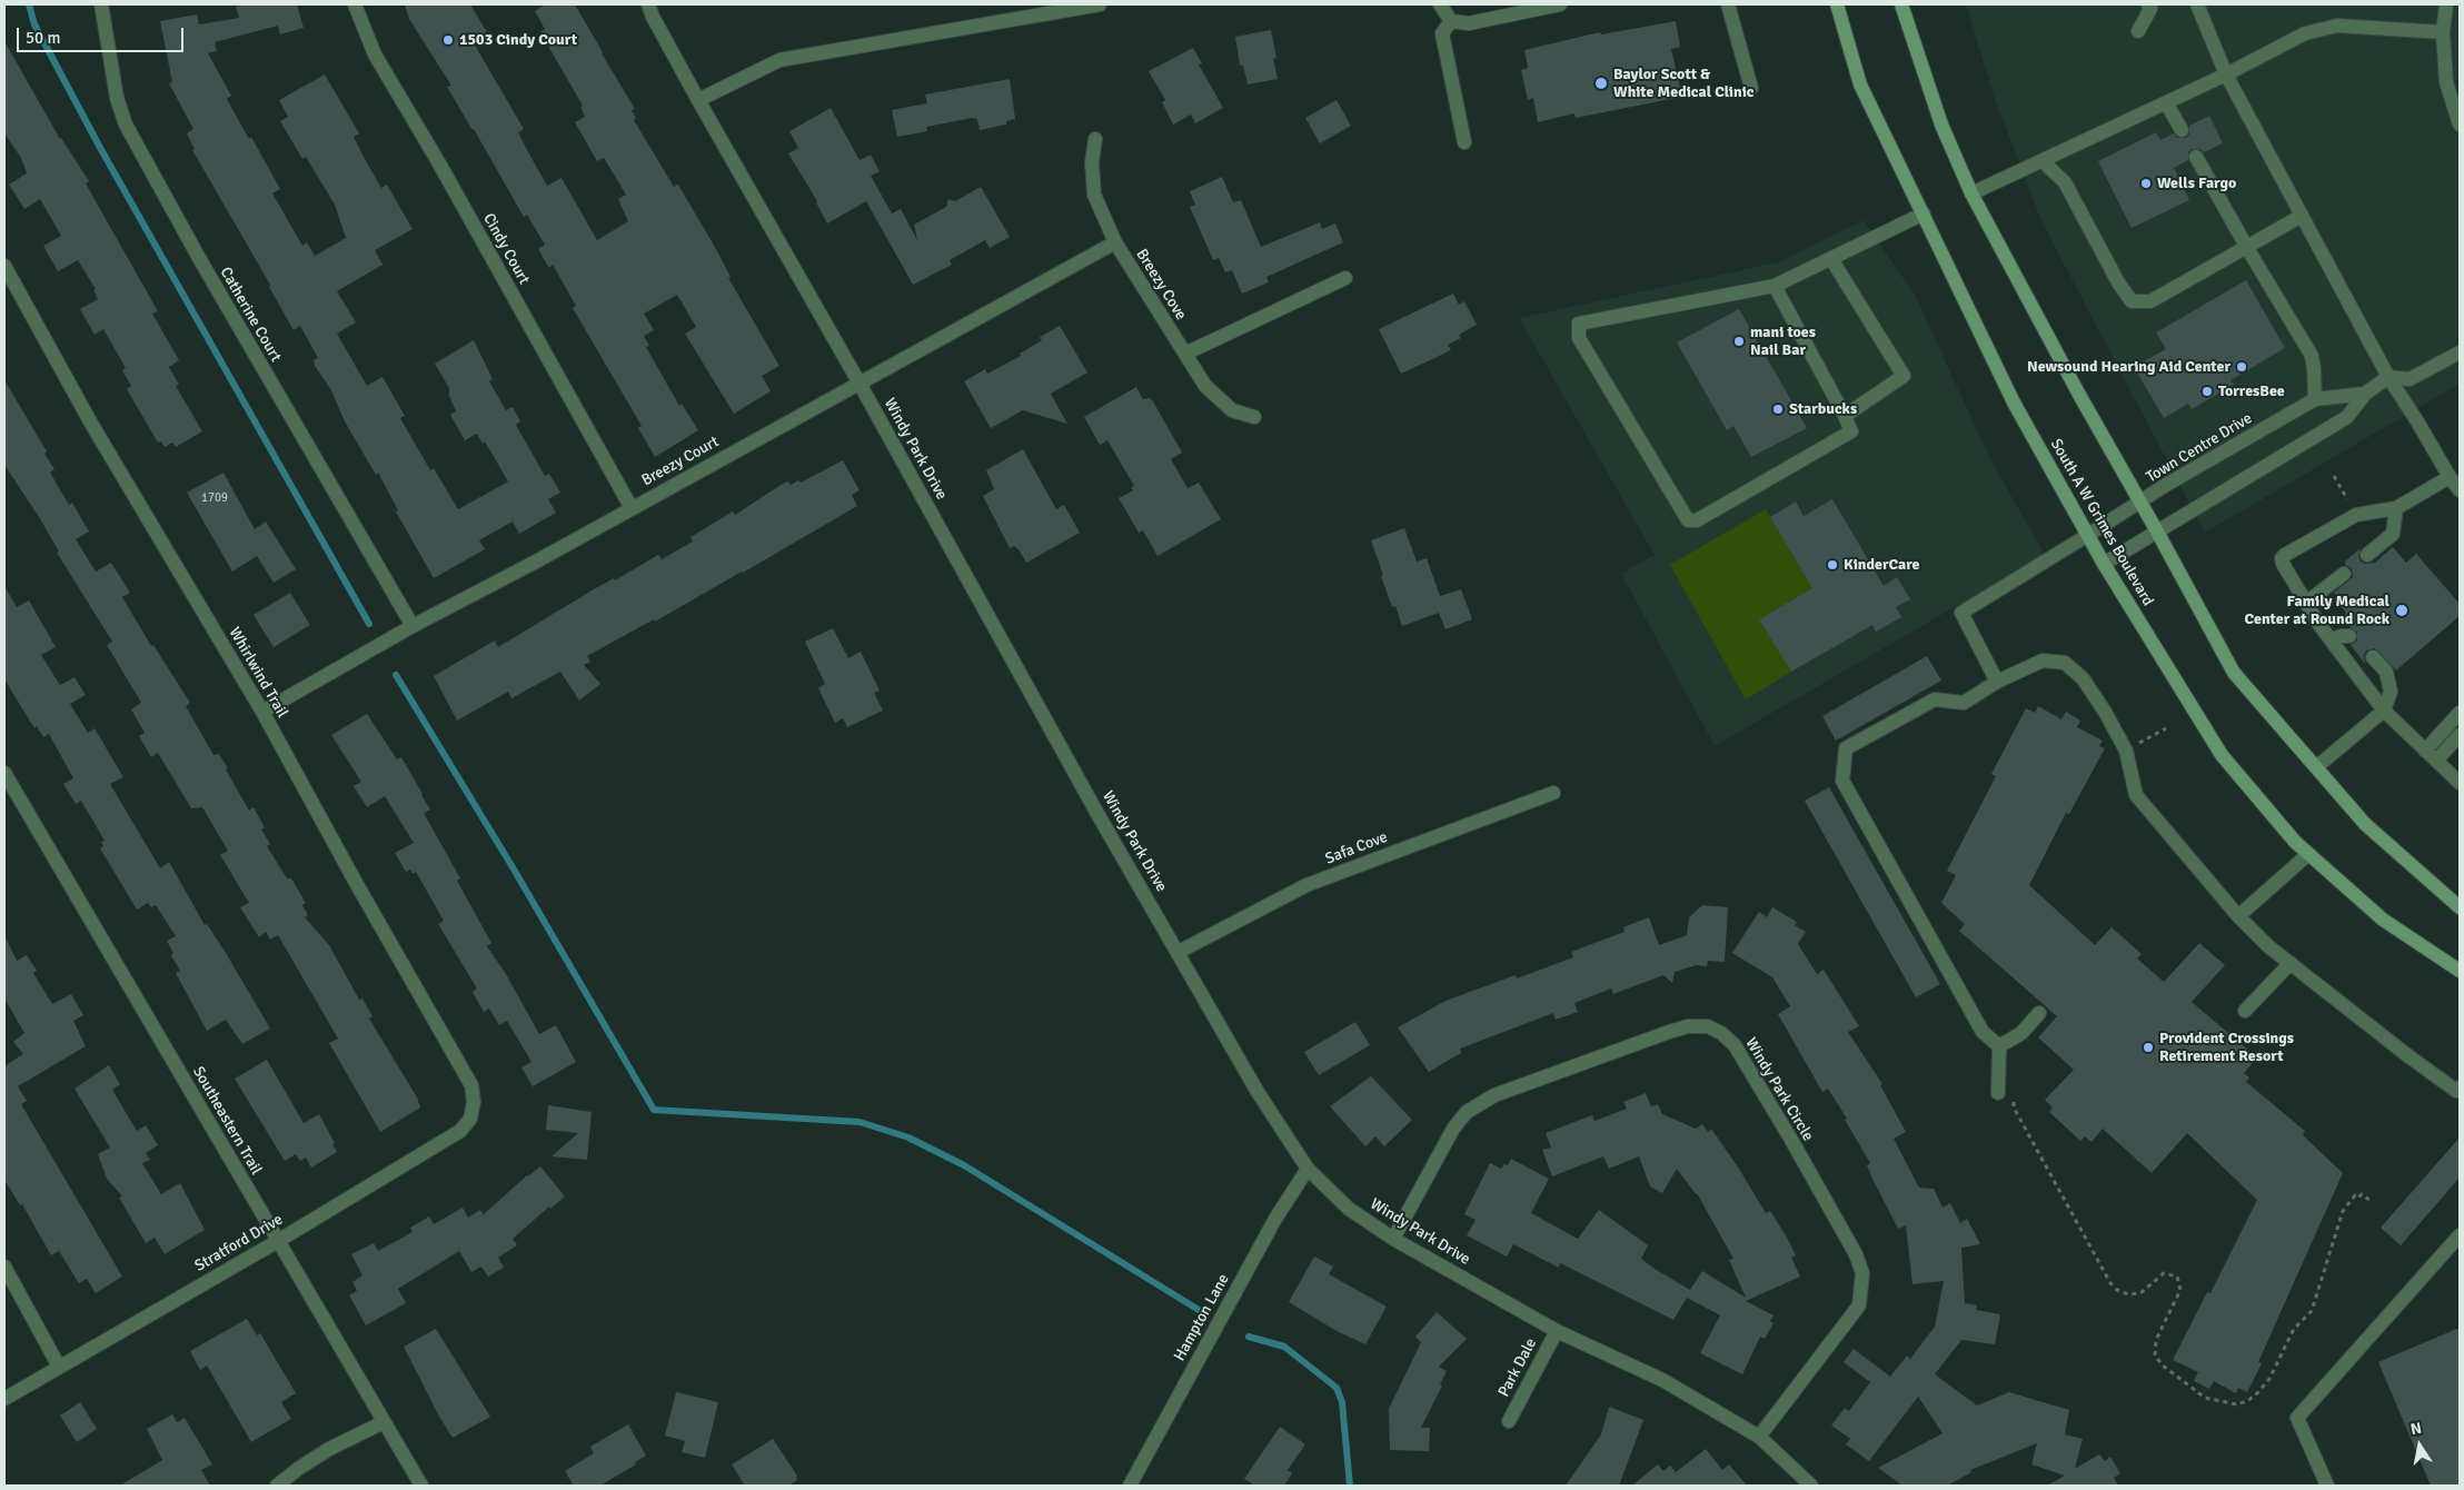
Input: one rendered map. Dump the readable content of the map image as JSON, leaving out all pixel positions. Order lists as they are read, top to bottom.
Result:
{
  "streets": {
    "main road": ["South A W Grimes Boulevard"],
    "street": [
      "Cindy Court",
      "Breezy Cove",
      "Catherine Court",
      "Town Centre Drive",
      "Windy Park Drive",
      "Breezy Court",
      "Whirlwind Trail",
      "Safa Cove",
      "Windy Park Circle",
      "Southeastern Trail",
      "Stratford Drive",
      "Hampton Lane",
      "Park Dale"
    ]
  },
  "crossings": [
    ["Cindy Court", "Breezy Court"],
    ["Breezy Cove", "Breezy Court"],
    ["Catherine Court", "Breezy Court"],
    ["Town Centre Drive", "South A W Grimes Boulevard"],
    ["Windy Park Drive", "Breezy Court"],
    ["Windy Park Drive", "Safa Cove"],
    ["Windy Park Drive", "Windy Park Circle"],
    ["Windy Park Drive", "Hampton Lane"],
    ["Windy Park Drive", "Park Dale"],
    ["Breezy Court", "Whirlwind Trail"],
    ["Whirlwind Trail", "Stratford Drive"],
    ["Southeastern Trail", "Stratford Drive"]
  ],
  "places": [
    "1503 Cindy Court",
    "Baylor Scott & White Medical Clinic",
    "Wells Fargo",
    "mani toes Nail Bar",
    "Newsound Hearing Aid Center",
    "TorresBee",
    "Starbucks",
    "KinderCare",
    "Family Medical Center at Round Rock",
    "Provident Crossings Retirement Resort"
  ],
  "house_numbers": ["1709"],
  "scale_bar": "50 m",
  "north": "top"
}
